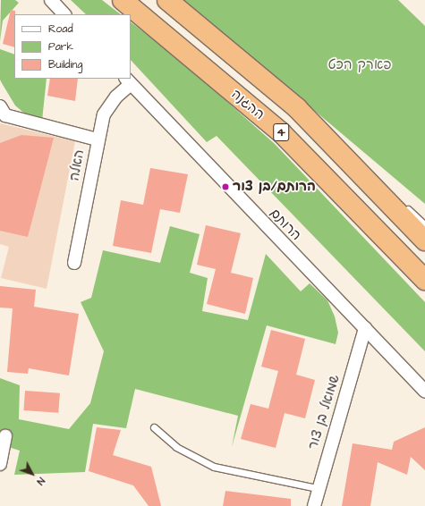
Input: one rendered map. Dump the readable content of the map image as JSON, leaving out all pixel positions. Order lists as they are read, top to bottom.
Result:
{
  "streets": {
    "highway": ["ההגנה", "4"],
    "street": ["האלה", "הרותם", "שמואל בן צור"]
  },
  "crossings": [
    ["האלה", "הרותם"],
    ["הרותם", "שמואל בן צור"]
  ],
  "parks": ["פארק הכט"],
  "places": ["הרותם/בן צור"],
  "legend": ["Road", "Park", "Building"],
  "north": "bottom right"
}
